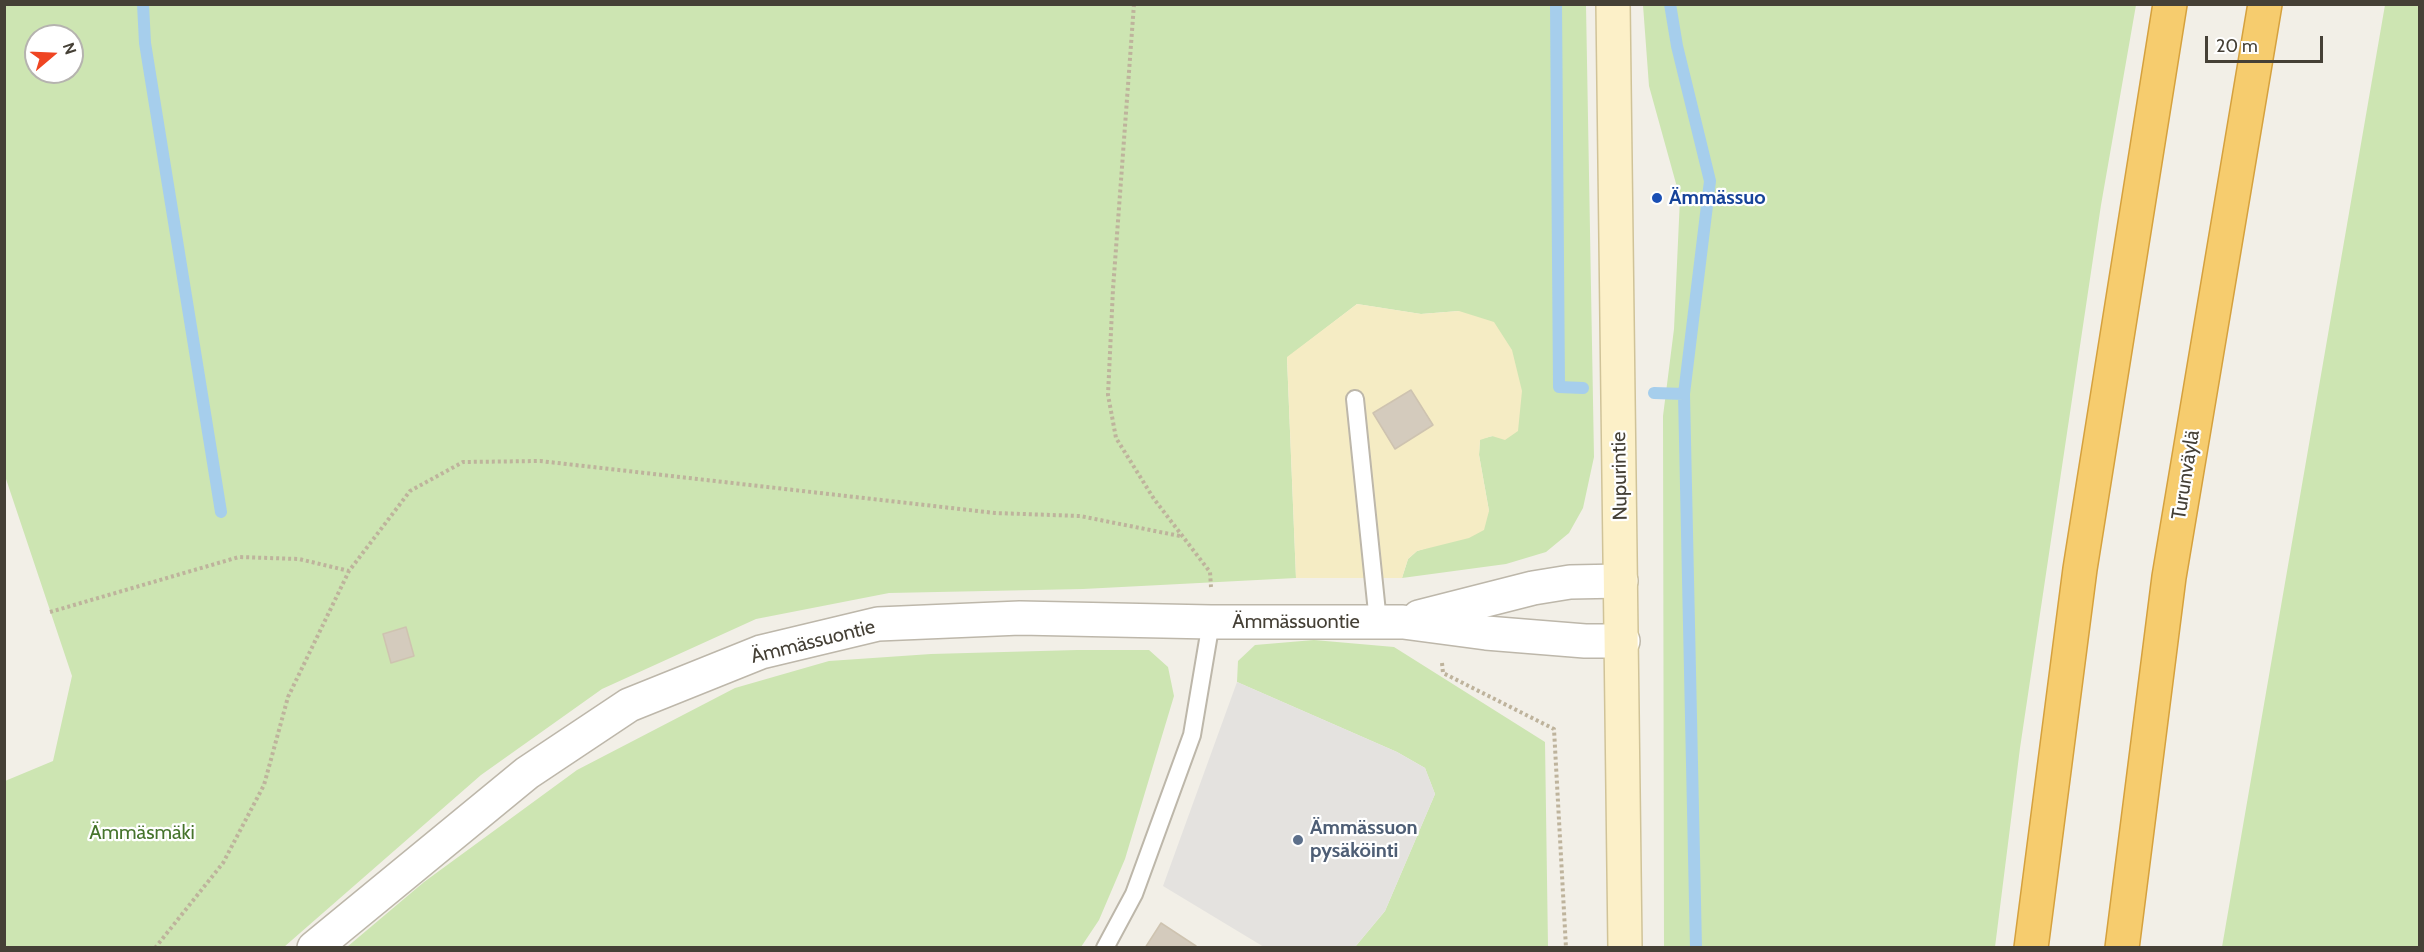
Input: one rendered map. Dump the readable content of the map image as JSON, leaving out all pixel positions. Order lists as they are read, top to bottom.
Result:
{
  "streets": {
    "highway": ["Turunväylä"],
    "main road": ["Nupurintie"],
    "street": ["Ämmässuontie"]
  },
  "crossings": [
    ["Nupurintie", "Ämmässuontie"]
  ],
  "parks": ["Ämmäsmäki"],
  "places": ["Ämmässuo", "Ämmässuon pysäköinti"],
  "scale_bar": "20 m",
  "north": "right"
}
